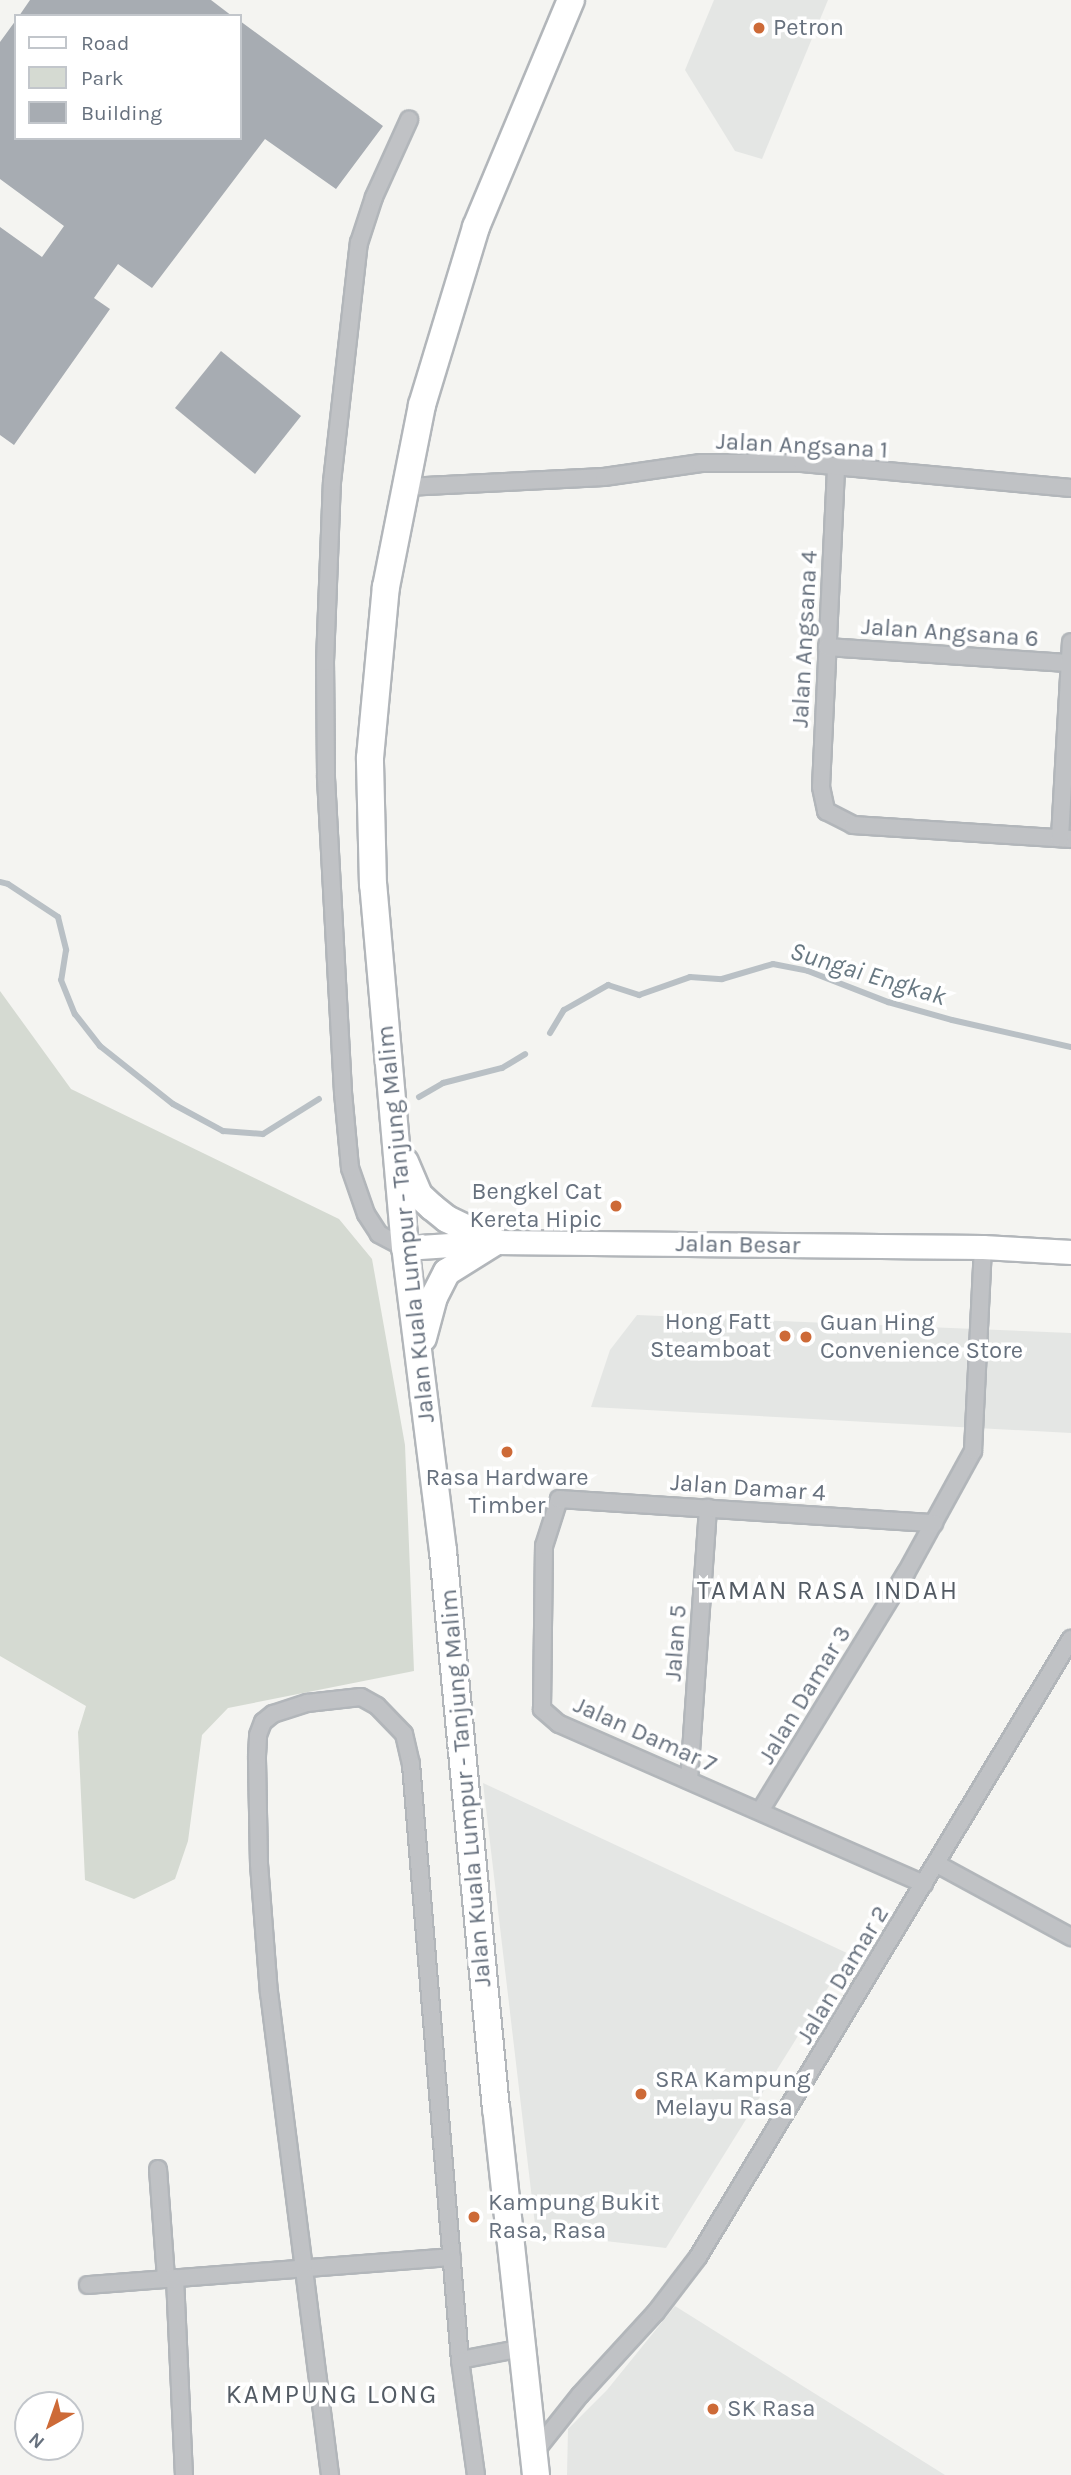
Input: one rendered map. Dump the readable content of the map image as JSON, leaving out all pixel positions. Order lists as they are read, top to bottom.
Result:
{
  "streets": {
    "main road": ["Jalan Kuala Lumpur - Tanjung Malim", "Jalan Besar"],
    "street": [
      "Jalan Angsana 1",
      "Jalan Angsana 6",
      "Jalan Angsana 4",
      "Jalan Damar 4",
      "Jalan 5",
      "Jalan Damar 3",
      "Jalan Damar 7",
      "Jalan Damar 2"
    ]
  },
  "crossings": [
    ["Jalan Angsana 1", "Jalan Angsana 4"],
    ["Jalan Angsana 1", "Jalan Kuala Lumpur - Tanjung Malim"],
    ["Jalan Angsana 6", "Jalan Angsana 4"],
    ["Jalan Kuala Lumpur - Tanjung Malim", "Jalan Besar"],
    ["Jalan Kuala Lumpur - Tanjung Malim", "Jalan Damar 2"],
    ["Jalan Besar", "Jalan Damar 3"],
    ["Jalan Damar 4", "Jalan 5"],
    ["Jalan Damar 4", "Jalan Damar 3"],
    ["Jalan Damar 4", "Jalan Damar 7"],
    ["Jalan 5", "Jalan Damar 7"],
    ["Jalan Damar 3", "Jalan Damar 7"],
    ["Jalan Damar 7", "Jalan Damar 2"]
  ],
  "districts": ["TAMAN RASA INDAH", "KAMPUNG LONG"],
  "water": ["Sungai Engkak"],
  "places": [
    "Petron",
    "Bengkel Cat Kereta Hipic",
    "Hong Fatt Steamboat",
    "Guan Hing Convenience Store",
    "Rasa Hardware Timber",
    "SRA Kampung Melayu Rasa",
    "Kampung Bukit Rasa, Rasa",
    "SK Rasa"
  ],
  "legend": ["Road", "Park", "Building"],
  "north": "bottom left"
}
